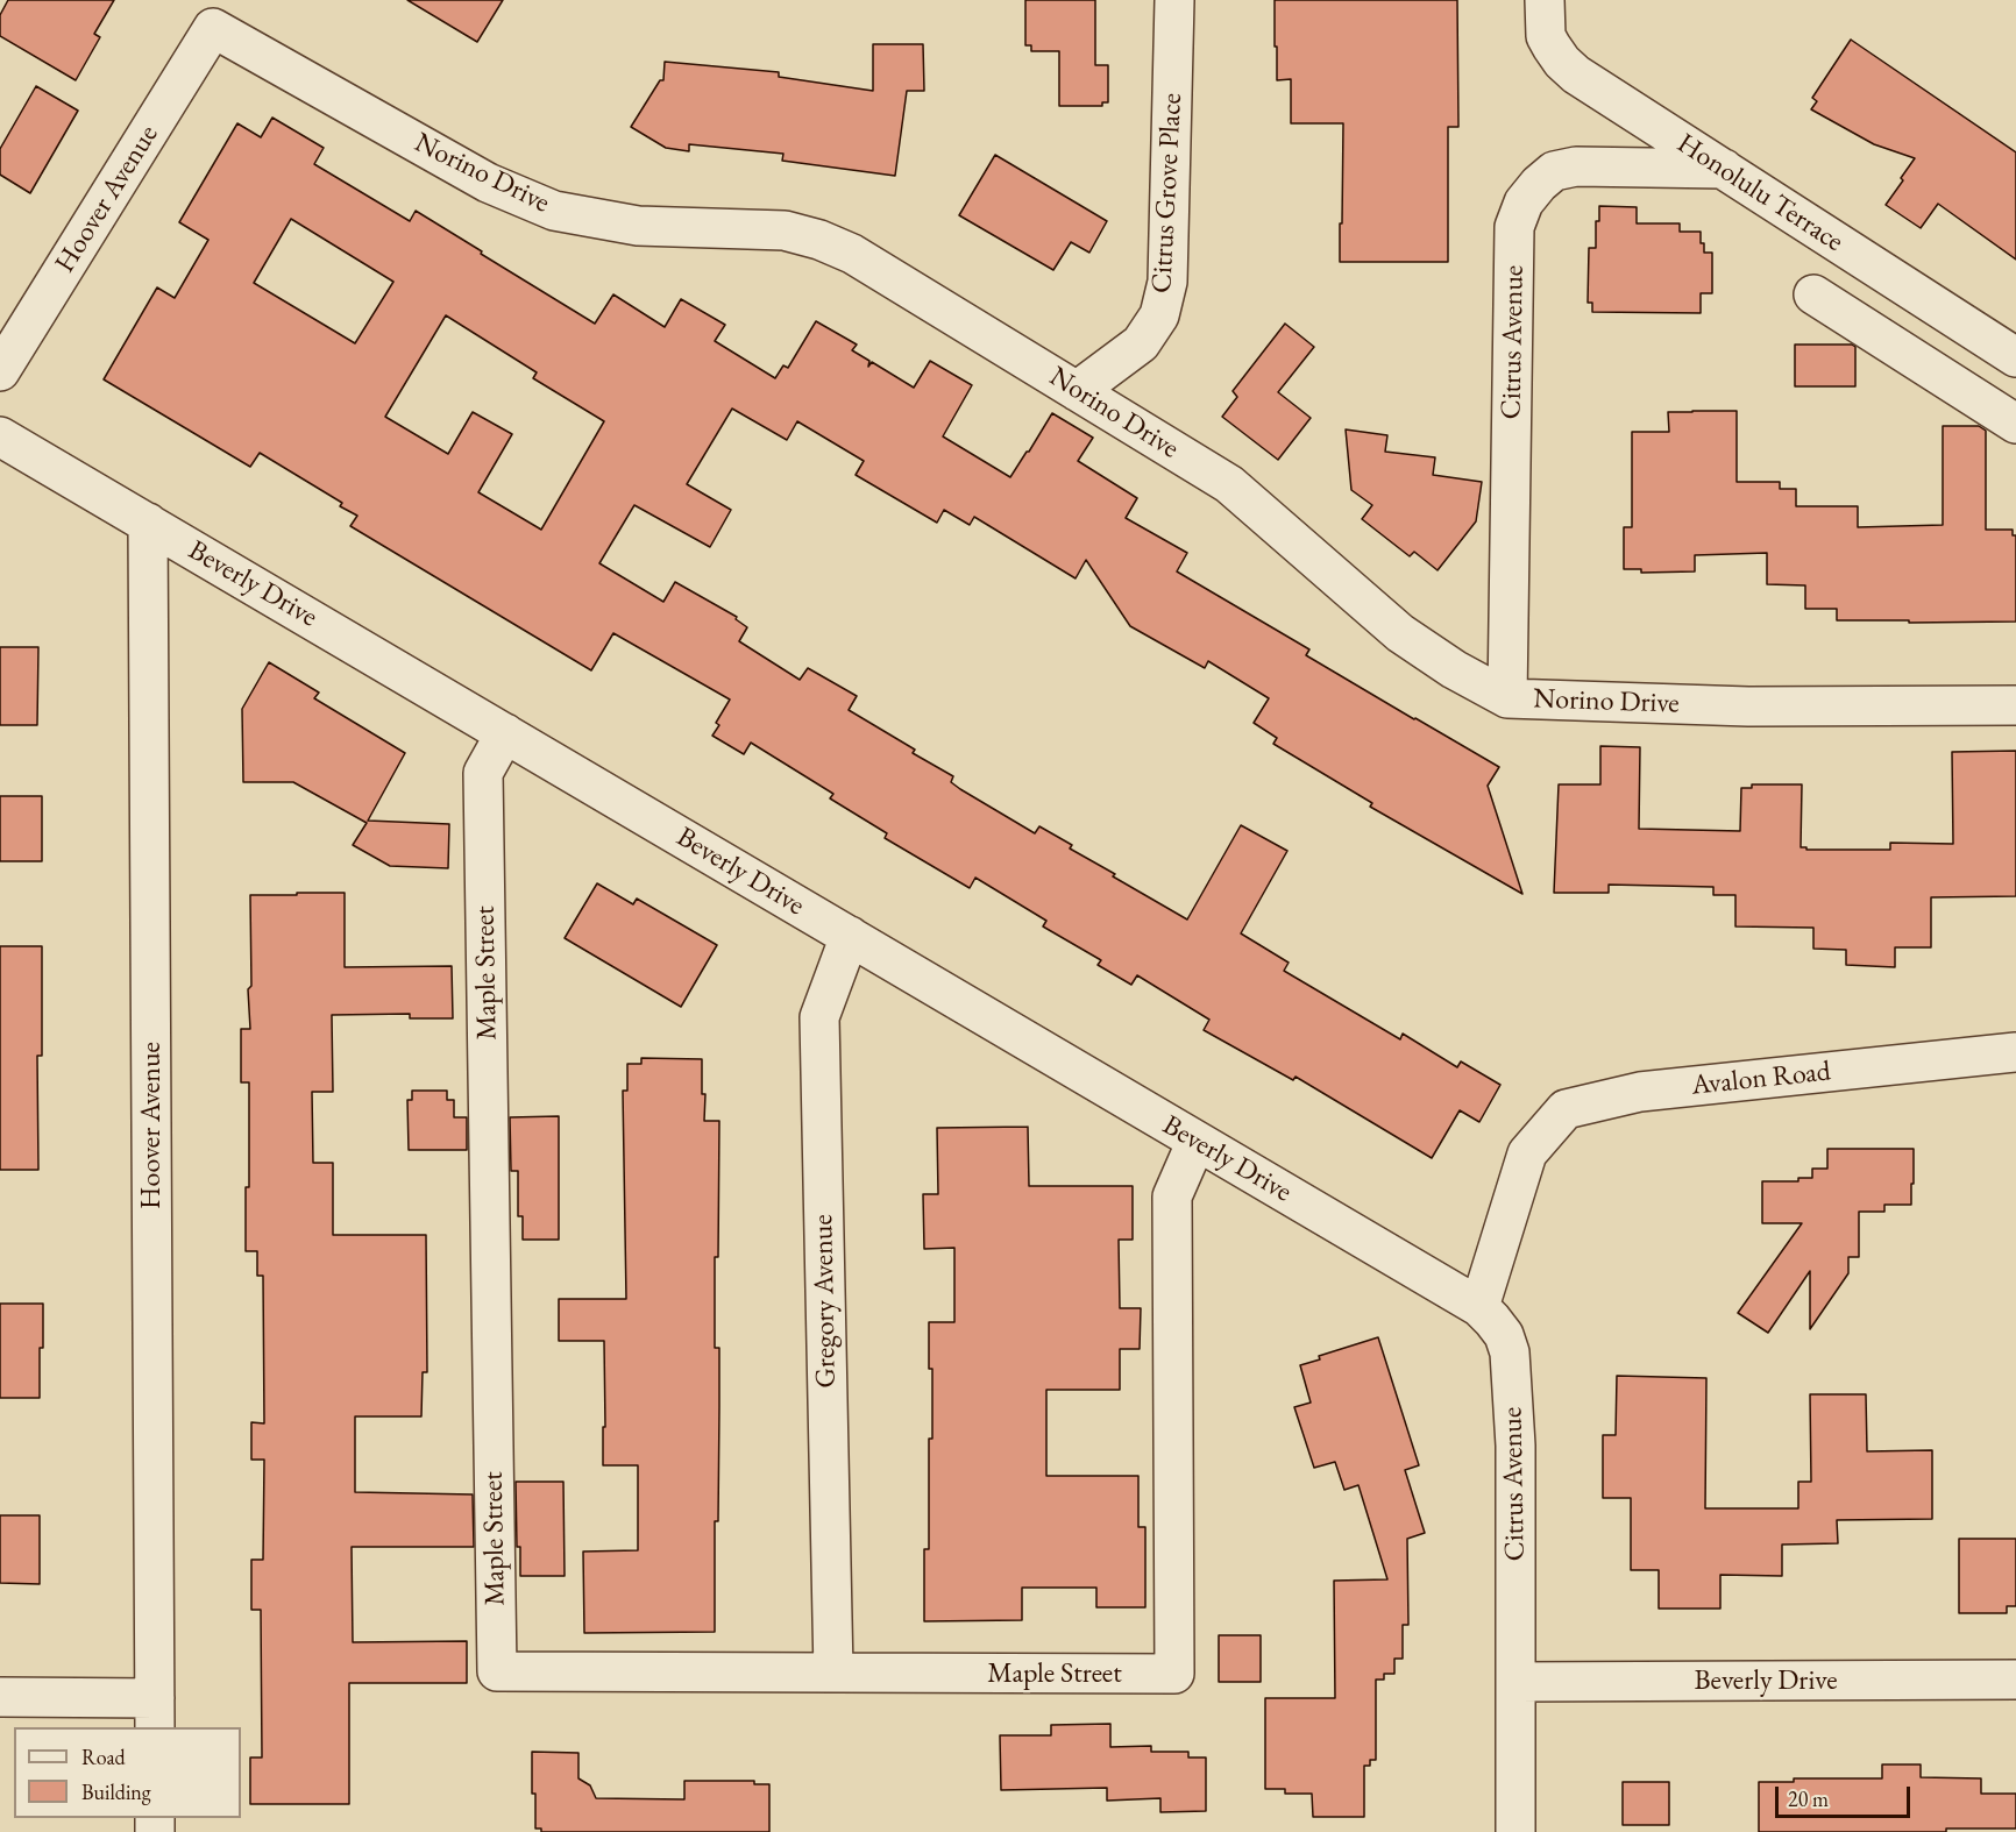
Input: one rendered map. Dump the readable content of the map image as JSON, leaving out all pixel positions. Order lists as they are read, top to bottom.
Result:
{
  "streets": {
    "street": [
      "Norino Drive",
      "Citrus Grove Place",
      "Honolulu Terrace",
      "Hoover Avenue",
      "Citrus Avenue",
      "Beverly Drive",
      "Maple Street",
      "Avalon Road",
      "Gregory Avenue"
    ]
  },
  "crossings": [
    ["Norino Drive", "Citrus Grove Place"],
    ["Norino Drive", "Hoover Avenue"],
    ["Norino Drive", "Citrus Avenue"],
    ["Honolulu Terrace", "Citrus Avenue"],
    ["Hoover Avenue", "Beverly Drive"],
    ["Citrus Avenue", "Beverly Drive"],
    ["Citrus Avenue", "Avalon Road"],
    ["Beverly Drive", "Maple Street"],
    ["Beverly Drive", "Avalon Road"],
    ["Beverly Drive", "Gregory Avenue"],
    ["Maple Street", "Gregory Avenue"]
  ],
  "legend": ["Road", "Building"],
  "scale_bar": "20 m"
}
